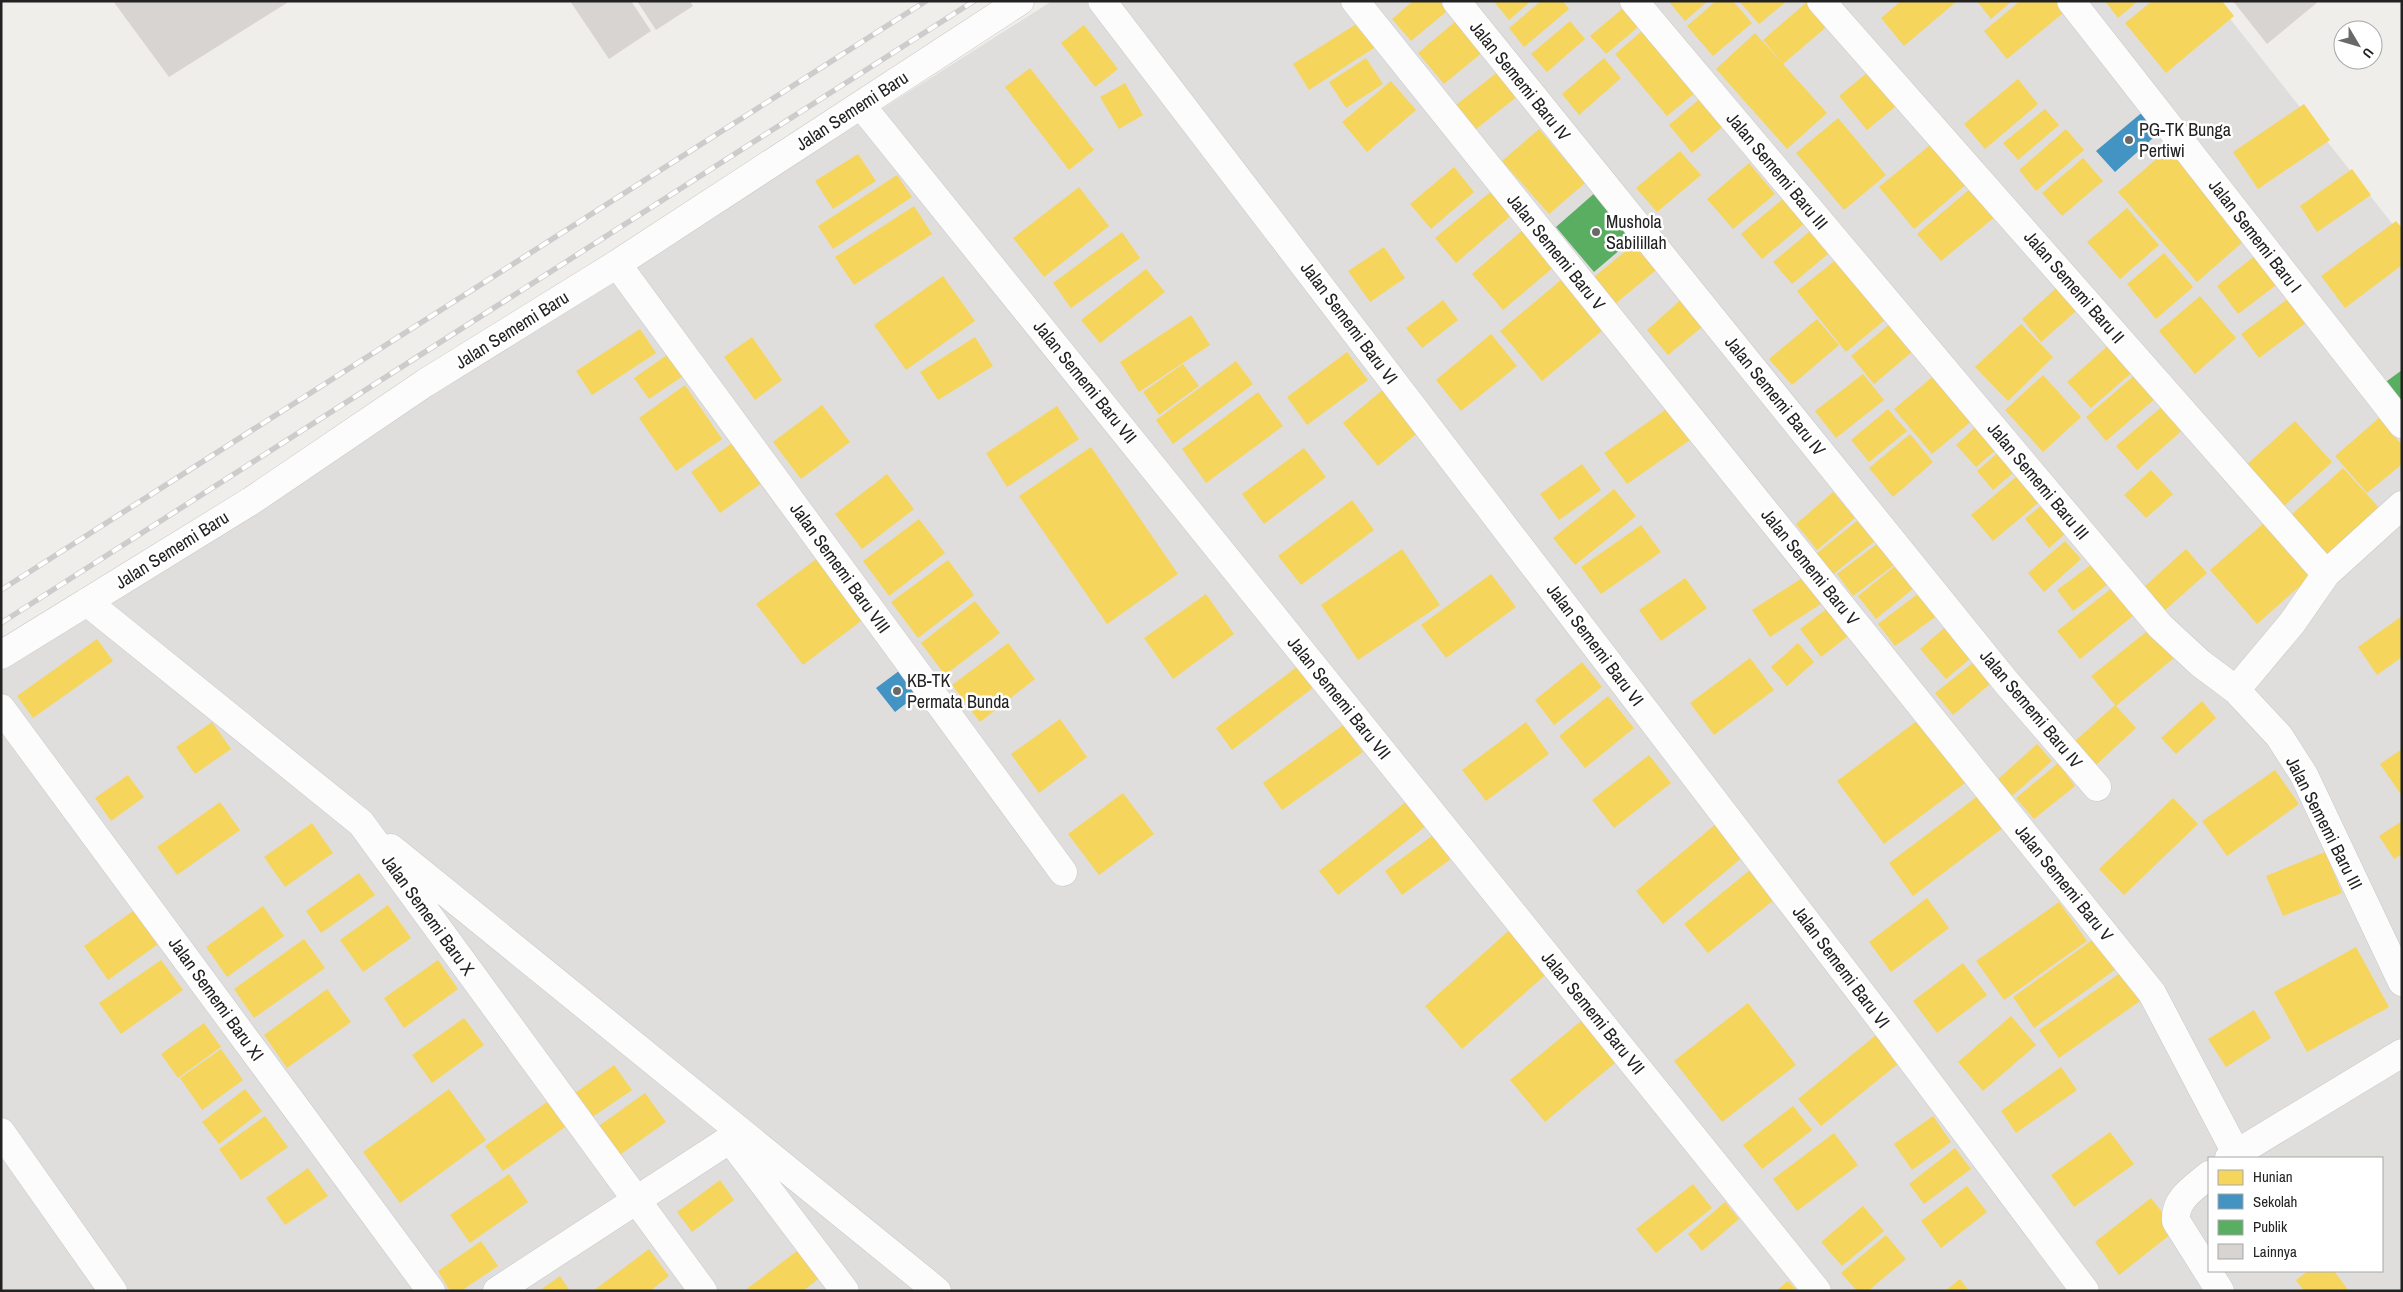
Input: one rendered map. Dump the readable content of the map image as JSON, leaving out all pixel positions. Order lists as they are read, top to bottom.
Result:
{
  "streets": {
    "street": [
      "Jalan Sememi Baru IV",
      "Jalan Sememi Baru",
      "Jalan Sememi Baru III",
      "Jalan Sememi Baru I",
      "Jalan Sememi Baru V",
      "Jalan Sememi Baru II",
      "Jalan Sememi Baru VI",
      "Jalan Sememi Baru VII",
      "Jalan Sememi Baru VIII",
      "Jalan Sememi Baru X",
      "Jalan Sememi Baru XI"
    ]
  },
  "crossings": [
    ["Jalan Sememi Baru", "Jalan Sememi Baru VII"],
    ["Jalan Sememi Baru", "Jalan Sememi Baru VIII"],
    ["Jalan Sememi Baru", "Jalan Sememi Baru X"]
  ],
  "places": ["PG-TK Bunga Pertiwi", "Mushola Sabilillah", "KB-TK Permata Bunda"],
  "legend": [
    "Hunian",
    "Sekolah",
    "Publik",
    "Lainnya"
  ],
  "north": "bottom right"
}
